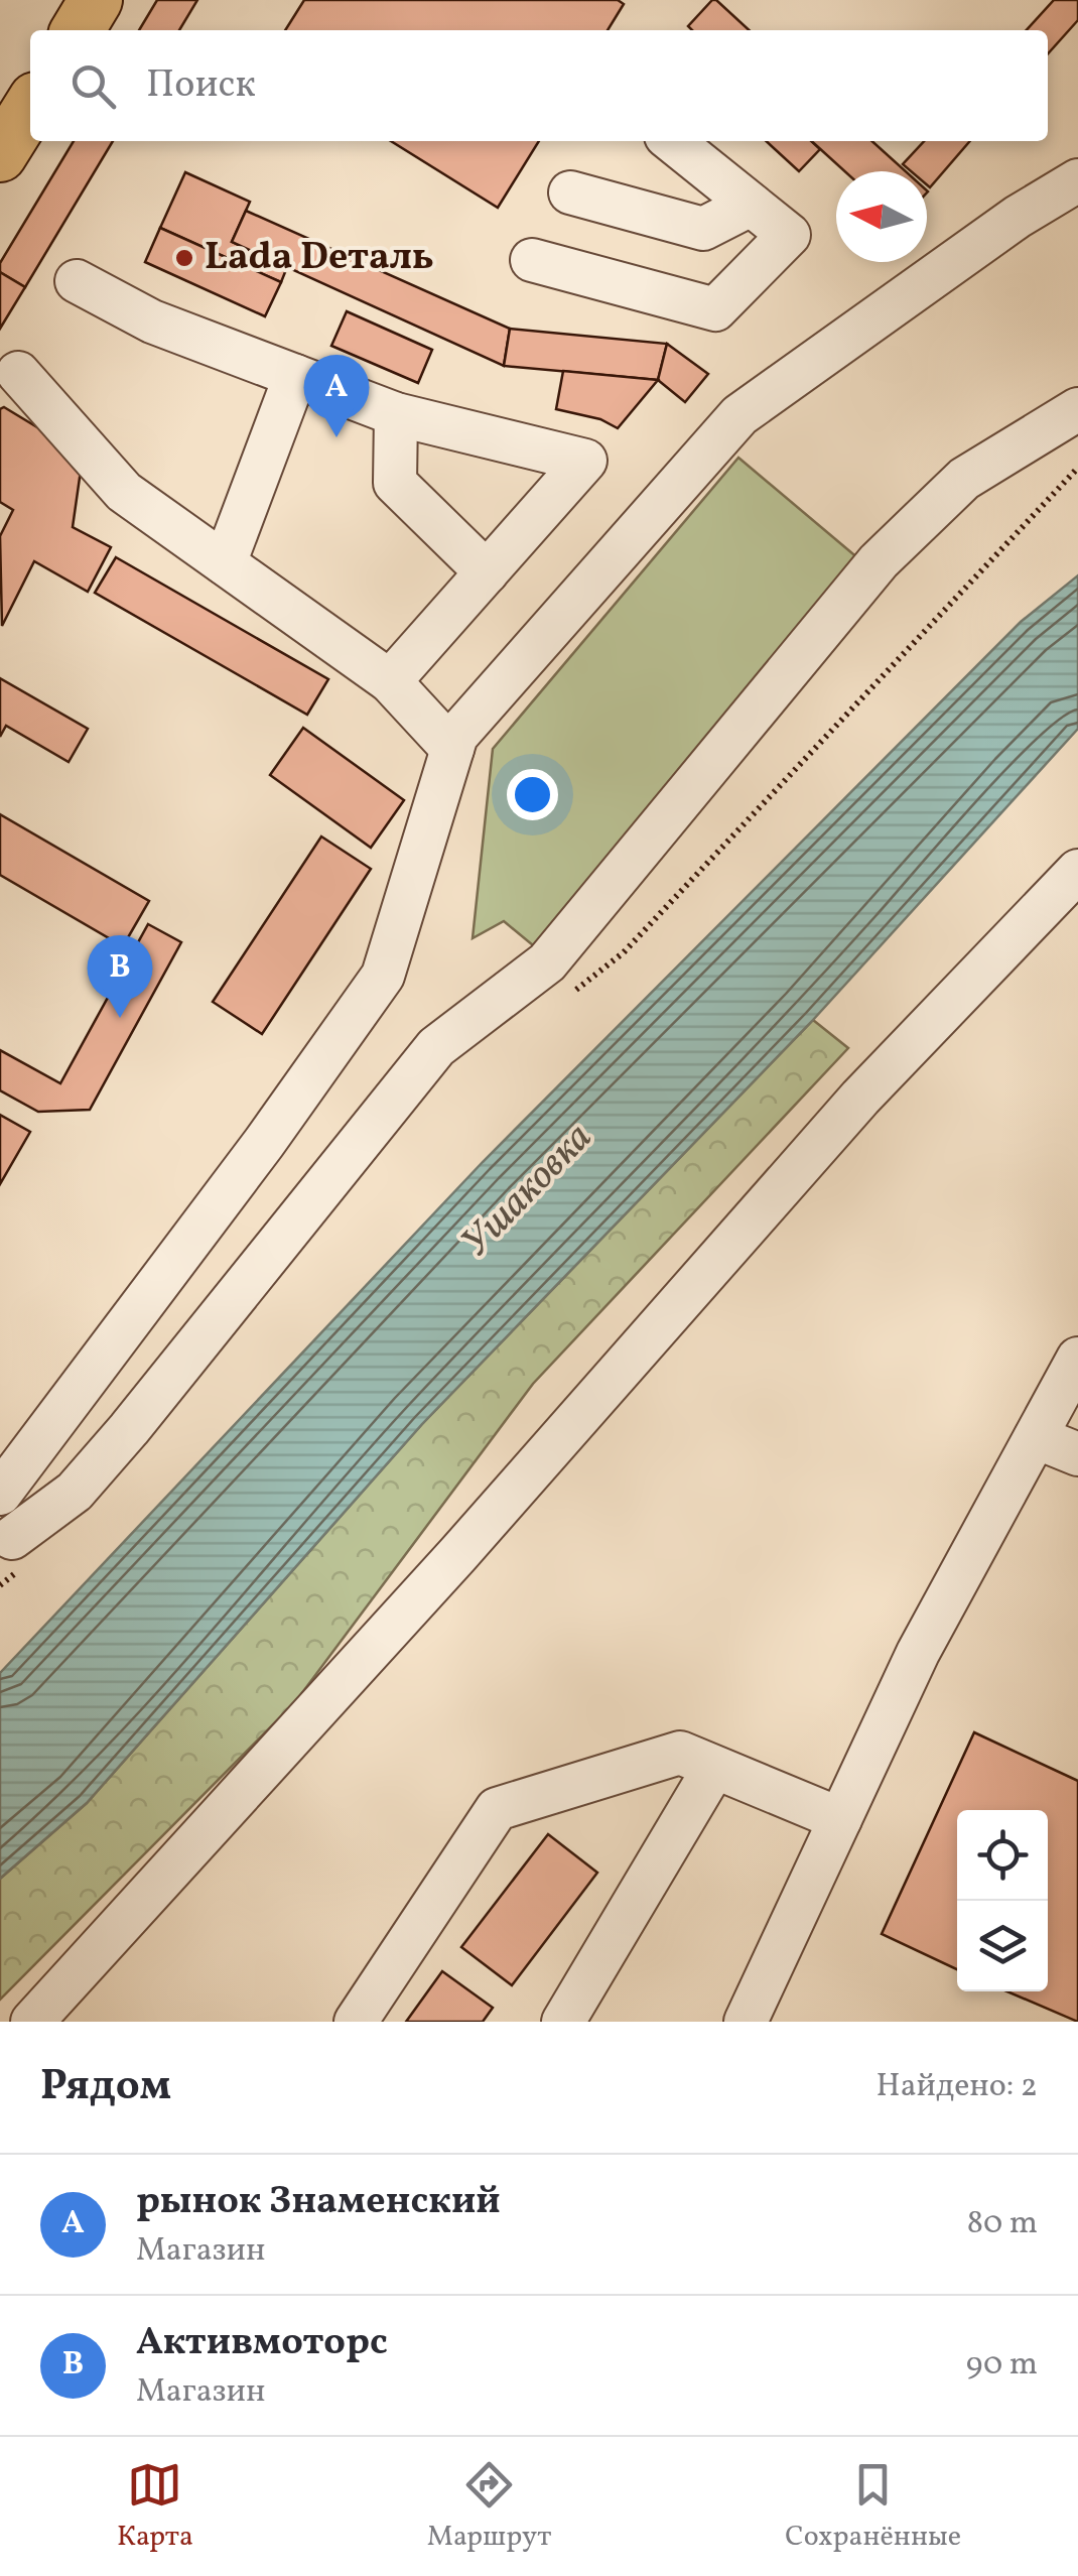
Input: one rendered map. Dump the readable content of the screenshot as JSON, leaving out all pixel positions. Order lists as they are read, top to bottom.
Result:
{
  "water": ["Ушаковка"],
  "places": ["Lada Dеталь"],
  "north": "left",
  "page": {
    "search": "Поиск",
    "pins": ["A", "B"],
    "heading": ["Рядом", "Найдено: 2"],
    "list": [
      {
        "mark": "A",
        "name": "рынок Знаменский",
        "note": "Магазин",
        "value": "80 m"
      },
      {
        "mark": "B",
        "name": "Активмоторс",
        "note": "Магазин",
        "value": "90 m"
      }
    ],
    "nav": ["Карта", "Маршрут", "Сохранённые"]
  }
}
